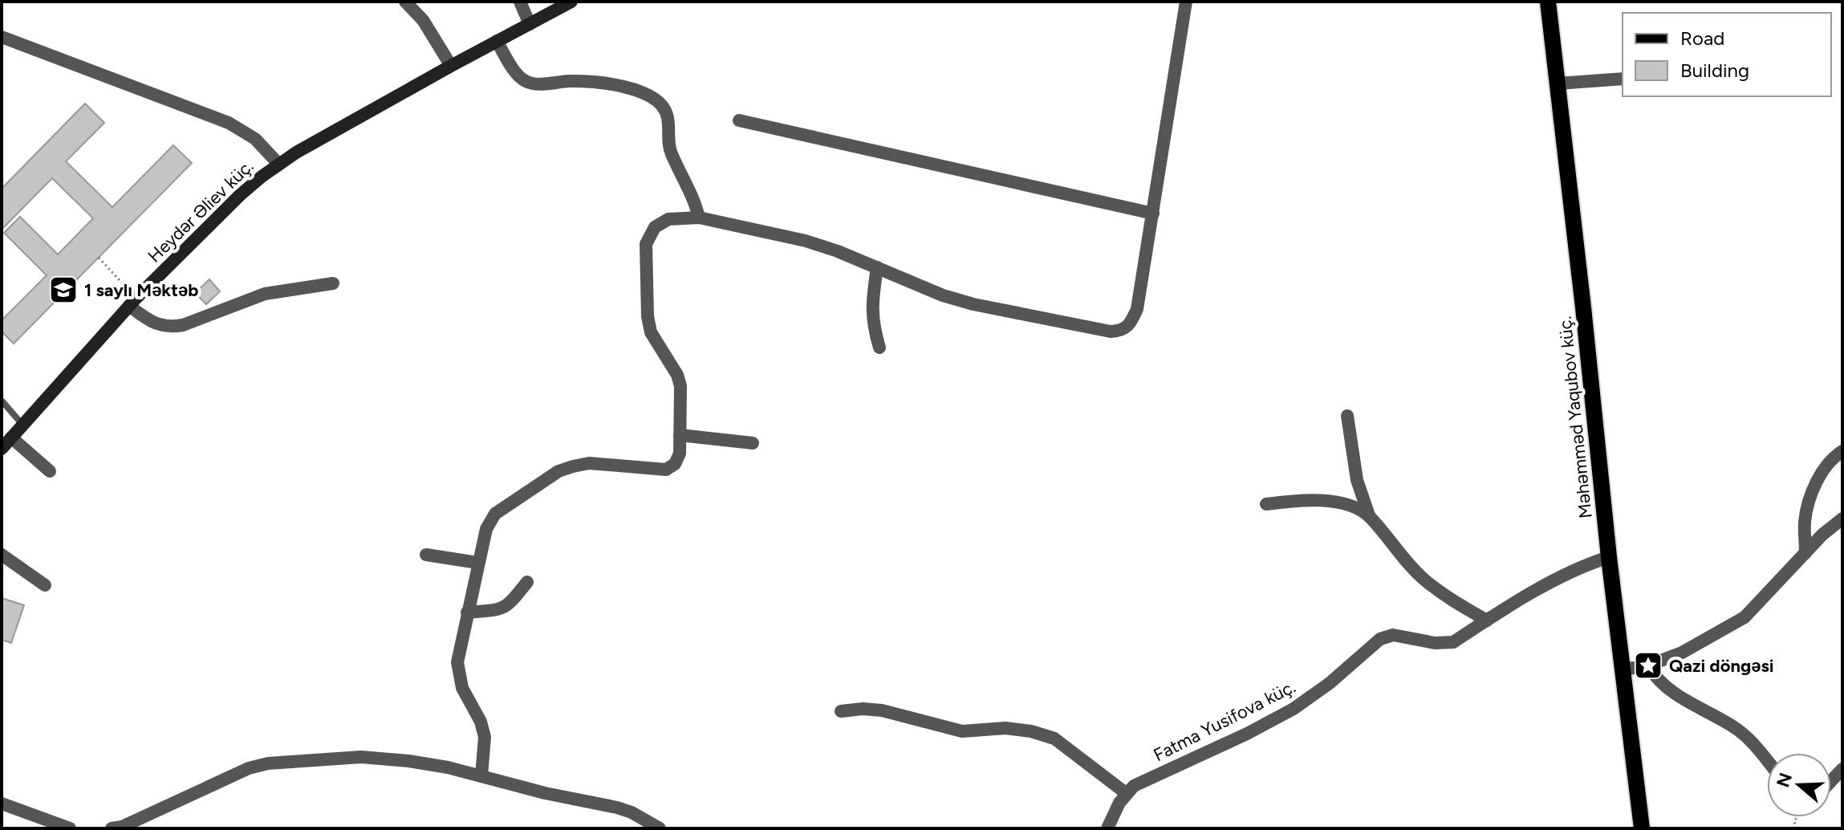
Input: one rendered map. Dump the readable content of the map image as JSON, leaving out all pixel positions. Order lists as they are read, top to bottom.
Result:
{
  "streets": {
    "main road": ["Heydər Əliev küç.", "Məhəmməd Yaqubov küç."],
    "street": ["Fatma Yusifova küç."]
  },
  "crossings": [
    ["Məhəmməd Yaqubov küç.", "Fatma Yusifova küç."]
  ],
  "places": {
    "school or university": ["1 saylı Məktəb"],
    "place": ["Qazi döngəsi"]
  },
  "legend": ["Road", "Building"],
  "north": "left"
}
